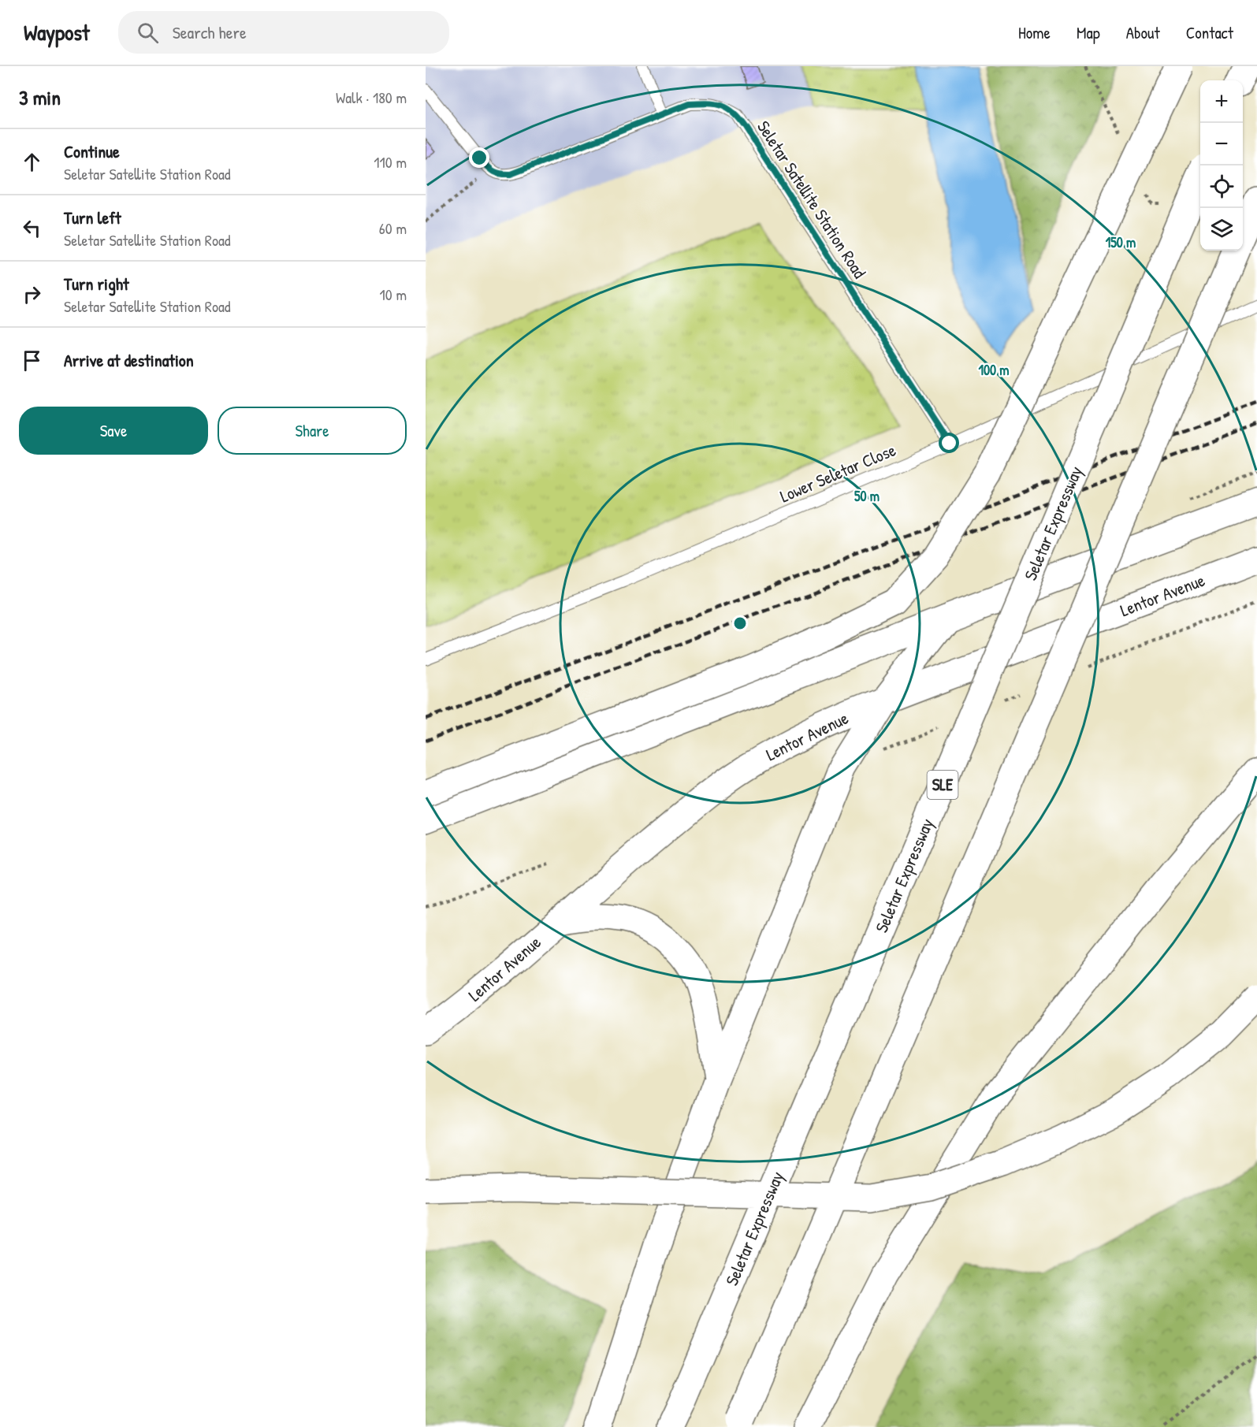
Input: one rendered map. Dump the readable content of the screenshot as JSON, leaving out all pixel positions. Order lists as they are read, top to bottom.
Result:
{
  "streets": {
    "main road": ["Seletar Expressway", "Lentor Avenue", "SLE"],
    "lane": ["Seletar Satellite Station Road", "Lower Seletar Close"]
  },
  "crossings": [
    ["Seletar Satellite Station Road", "Lower Seletar Close"]
  ],
  "page": {
    "header": "Waypost",
    "search": "Search here",
    "nav": [
      "Home",
      "Map",
      "About",
      "Contact"
    ],
    "heading": ["3 min", "Walk · 180 m"],
    "map_buttons": ["+", "−"],
    "list": [
      ["Continue", "Seletar Satellite Station Road", "110 m"],
      ["Turn left", "Seletar Satellite Station Road", "60 m"],
      ["Turn right", "Seletar Satellite Station Road", "10 m"],
      "Arrive at destination"
    ],
    "buttons": ["Save", "Share"]
  },
  "rings": ["150 m", "100 m", "50 m"]
}
